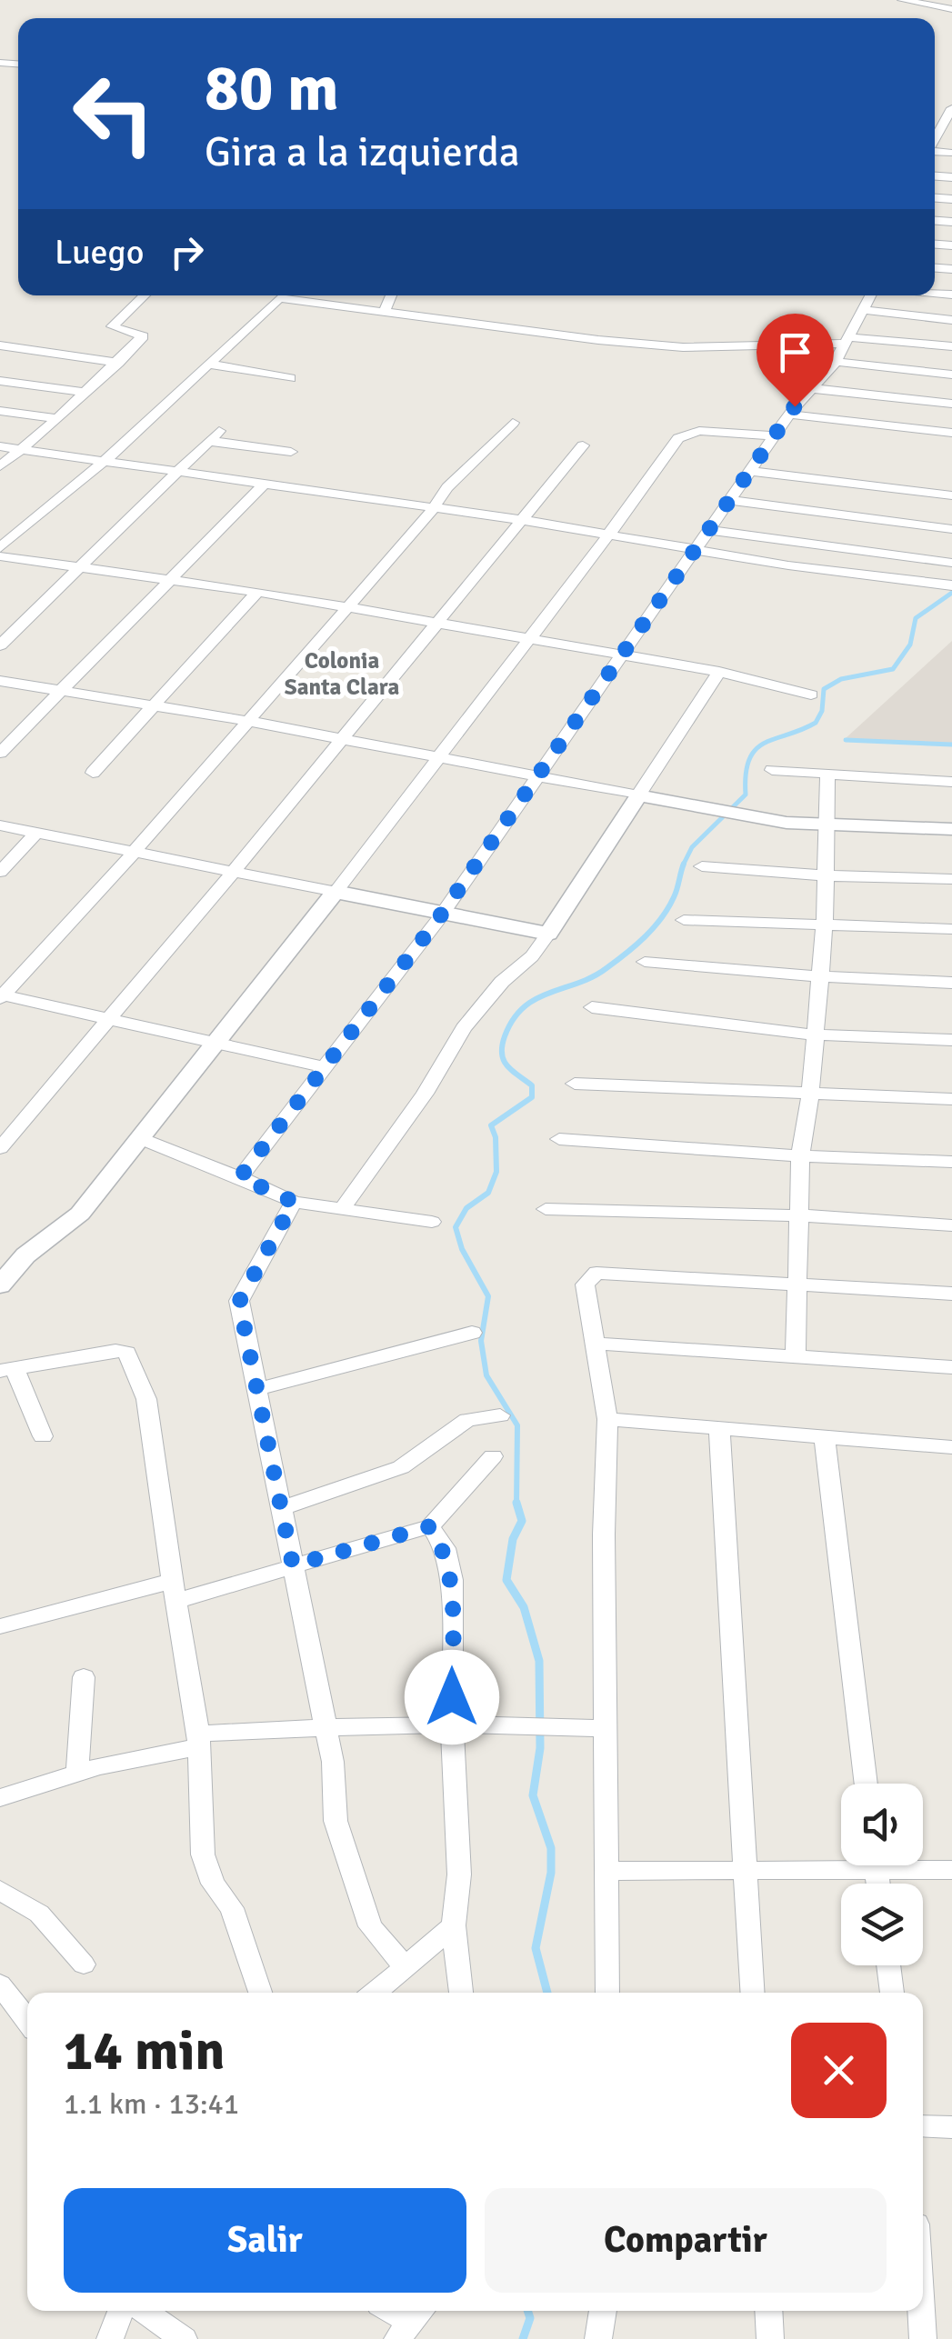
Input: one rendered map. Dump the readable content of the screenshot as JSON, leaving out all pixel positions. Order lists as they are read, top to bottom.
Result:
{
  "districts": ["Colonia Santa Clara"],
  "page": {
    "turn": ["80 m", "Gira a la izquierda"],
    "then": "Luego",
    "heading": ["14 min", "1.1 km · 13:41"],
    "buttons": ["Salir", "Compartir"]
  }
}
